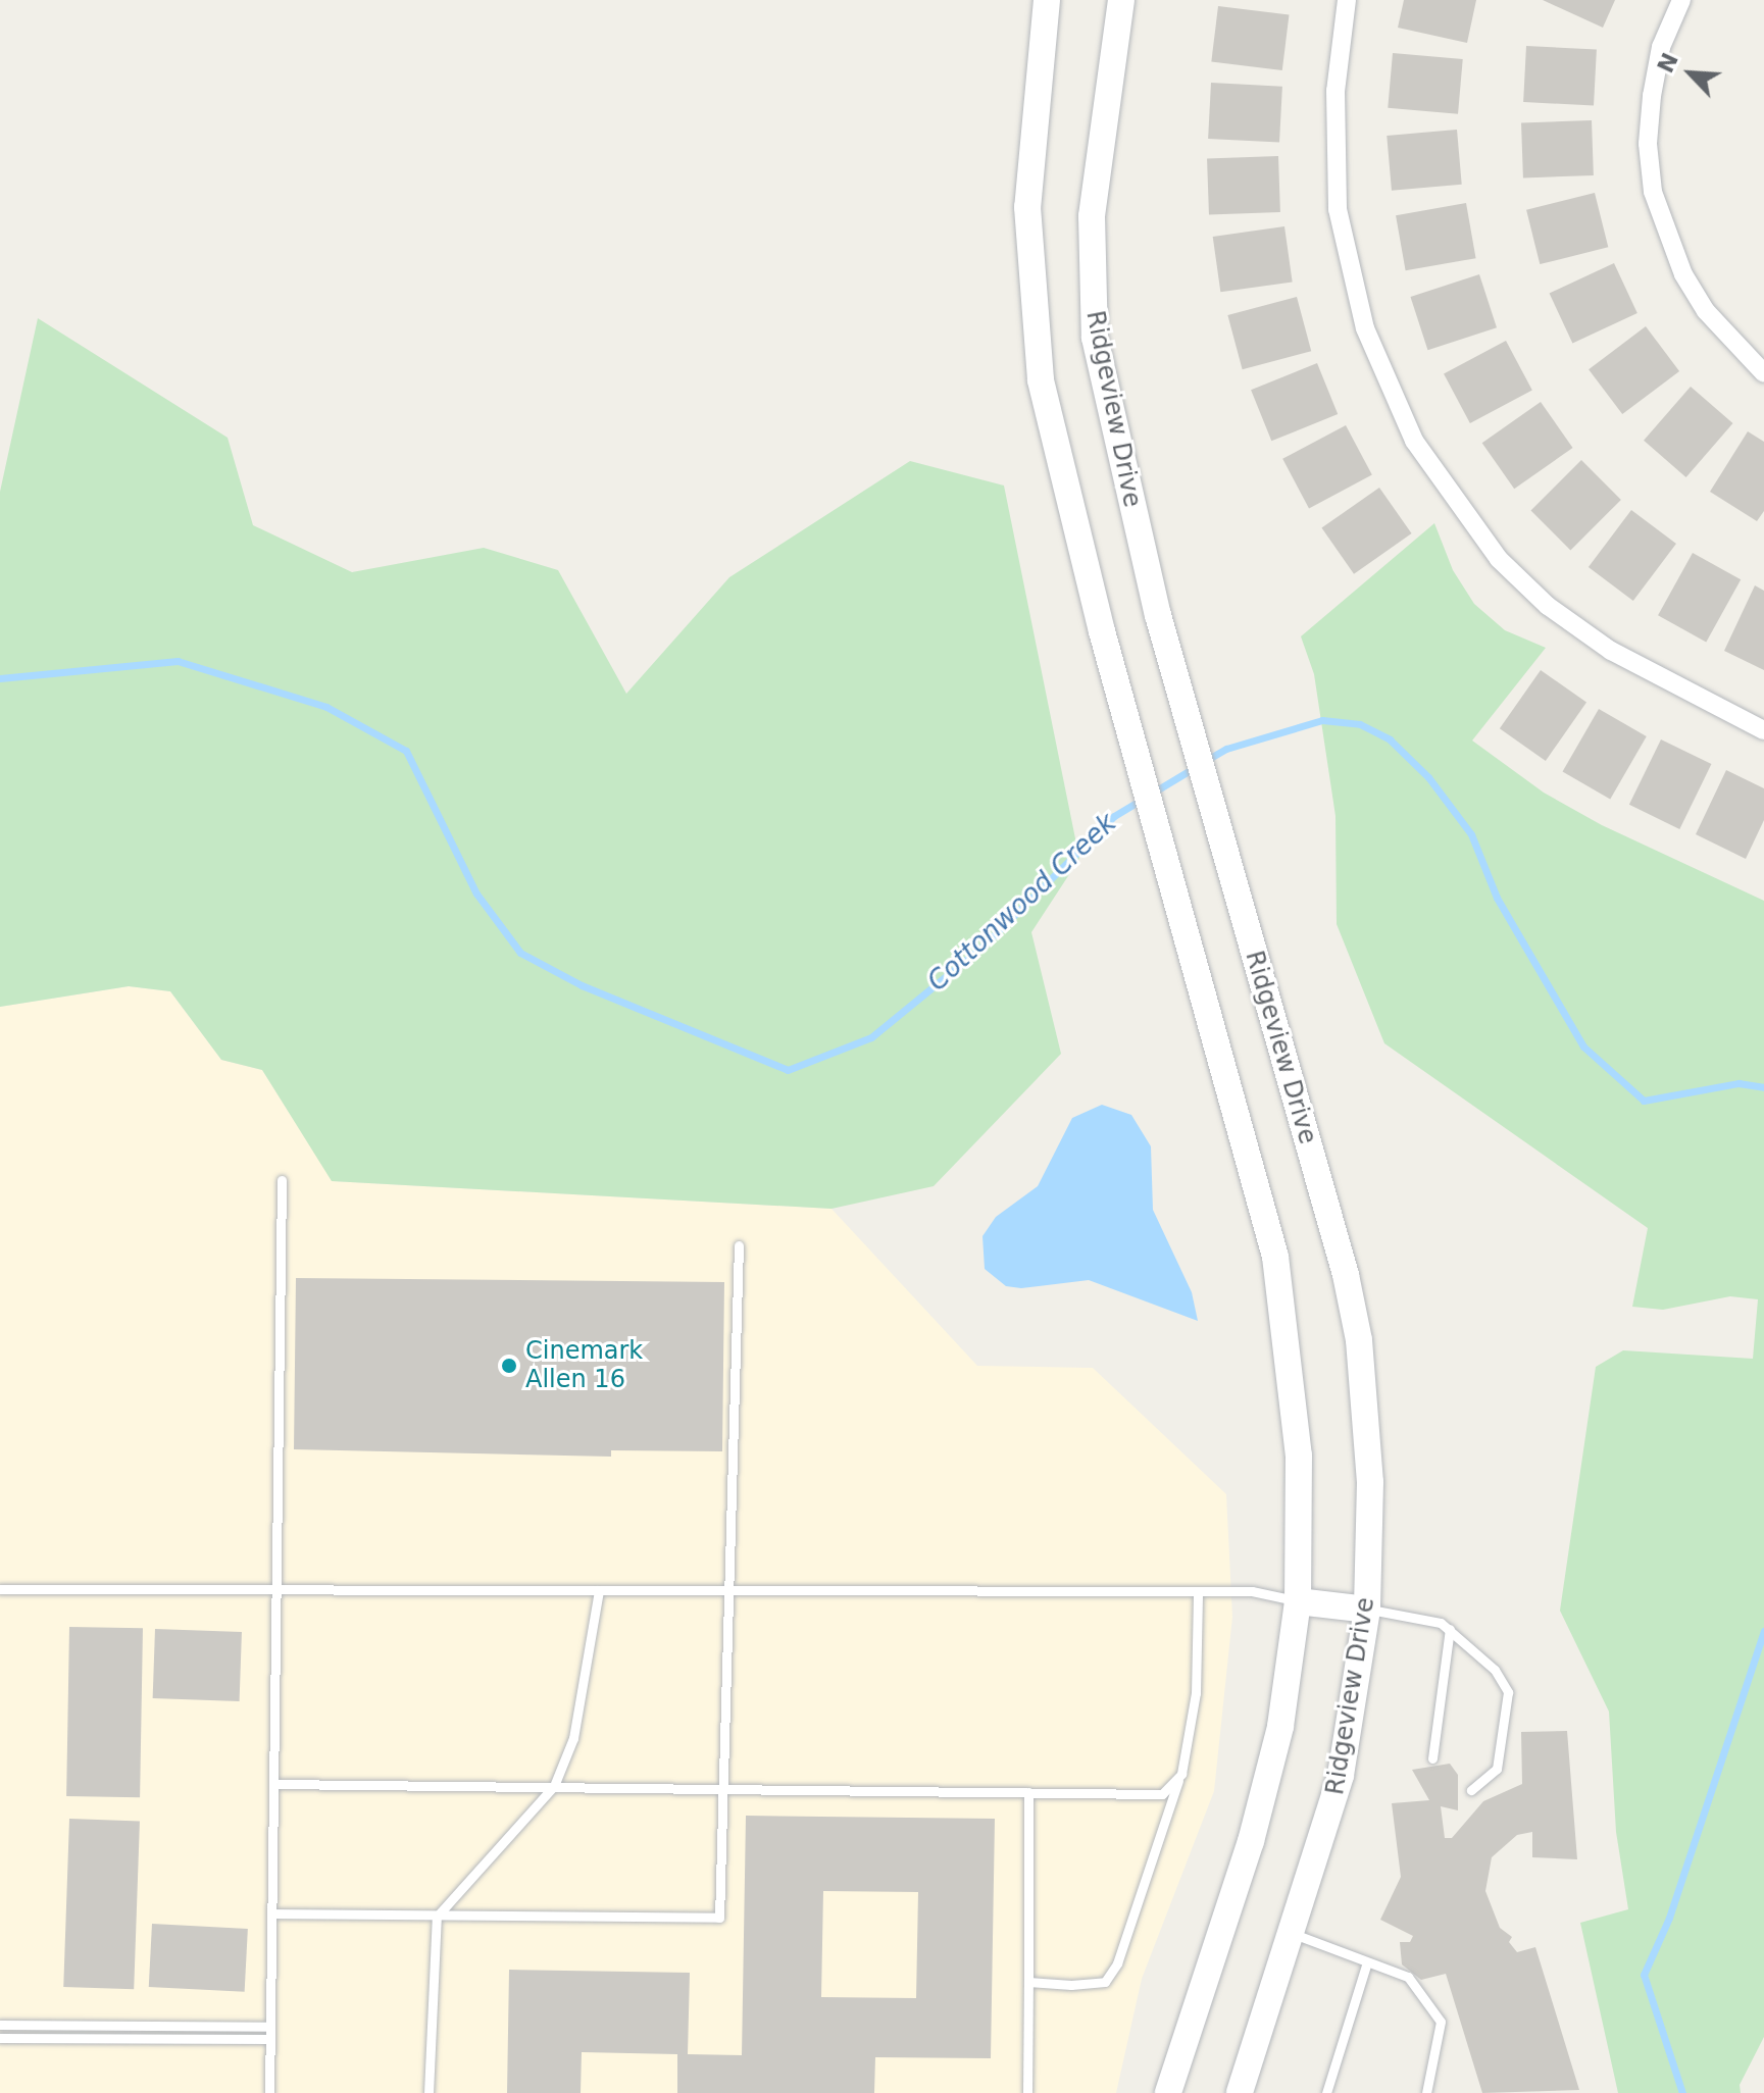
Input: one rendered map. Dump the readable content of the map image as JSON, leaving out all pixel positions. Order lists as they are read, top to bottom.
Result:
{
  "streets": {
    "main road": ["Ridgeview Drive"]
  },
  "water": ["Cottonwood Creek"],
  "places": ["Cinemark Allen 16"],
  "north": "top left"
}
